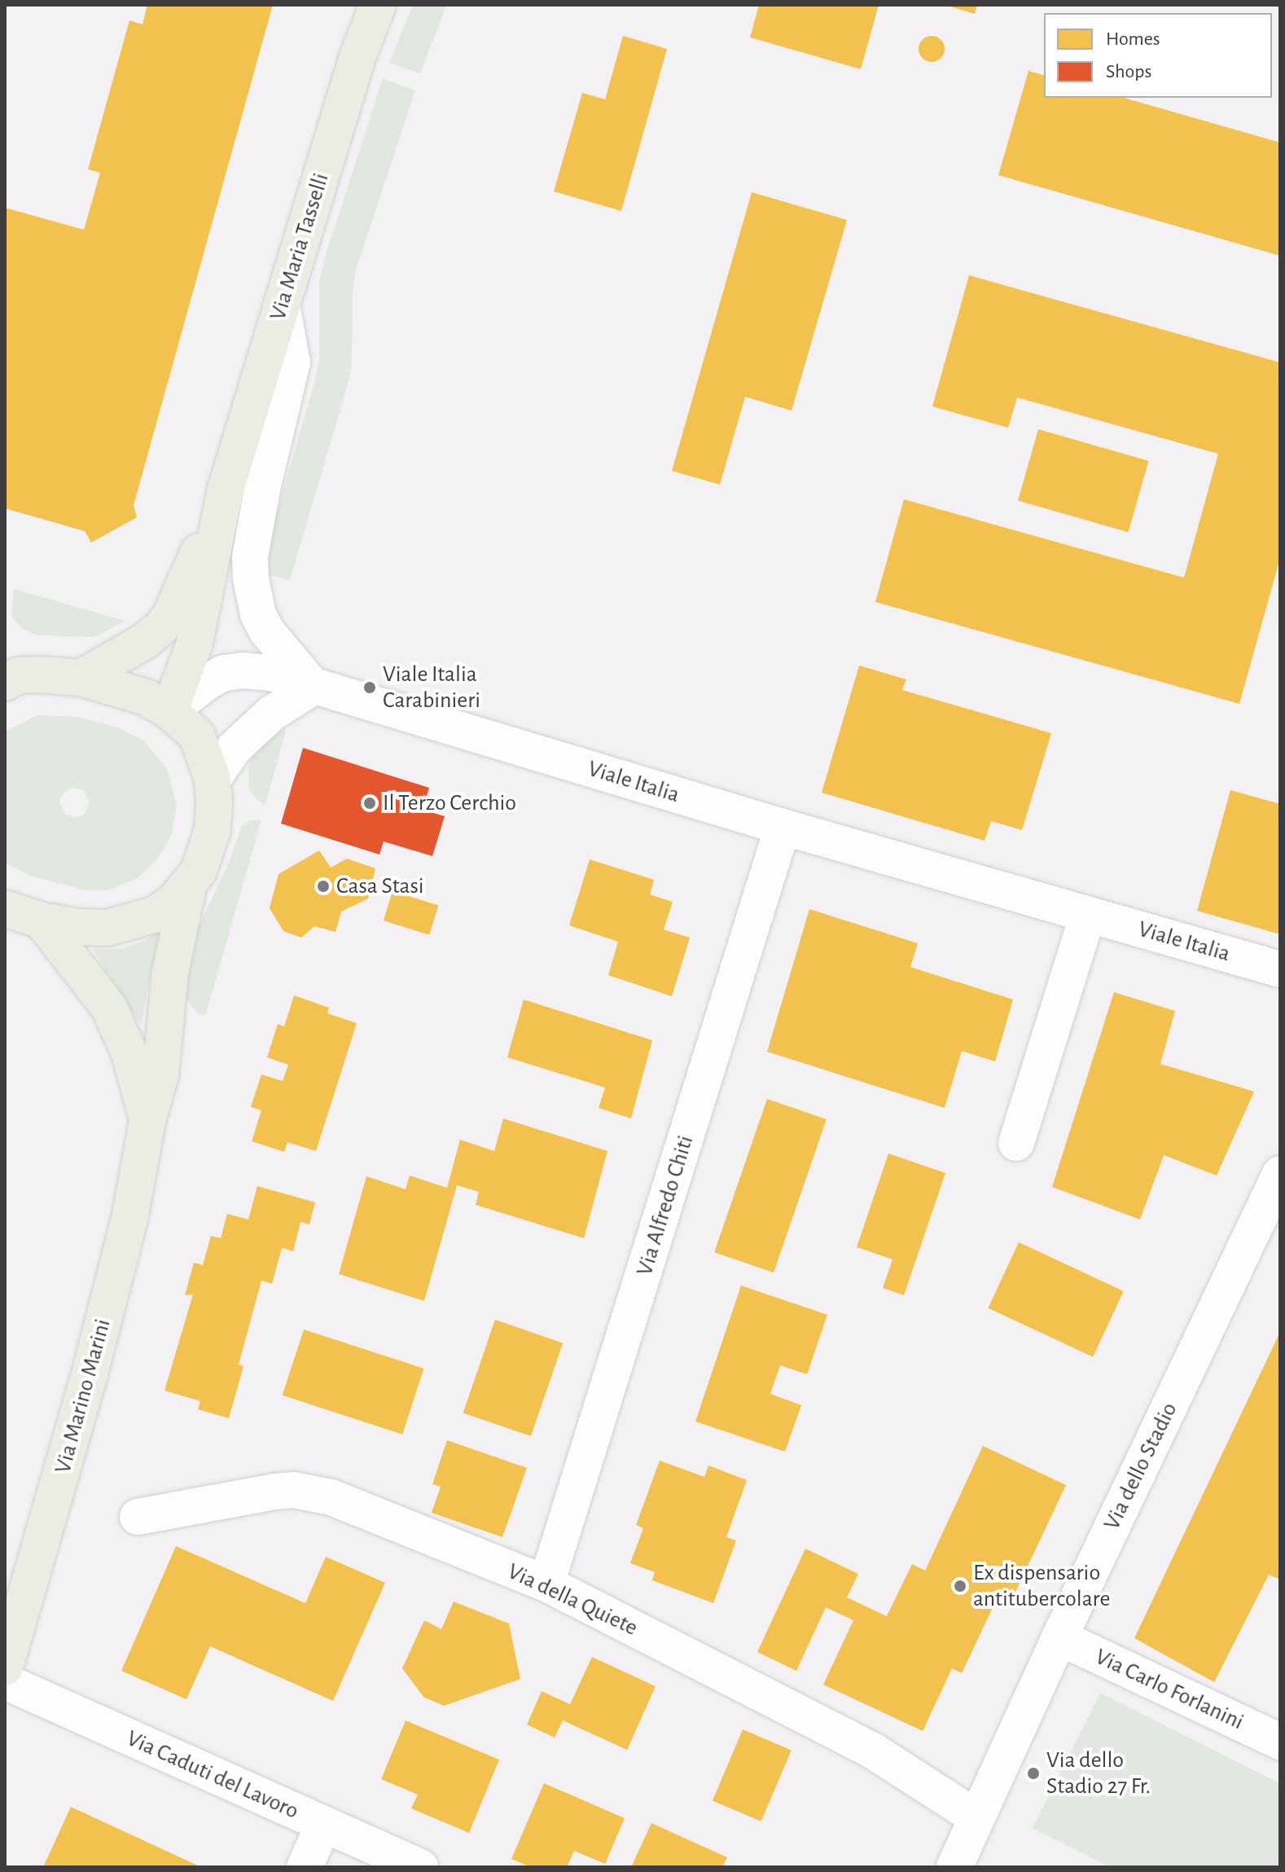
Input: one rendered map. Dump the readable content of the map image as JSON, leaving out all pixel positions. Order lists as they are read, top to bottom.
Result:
{
  "streets": {
    "main road": ["Via Maria Tasselli", "Via Marino Marini"],
    "street": [
      "Viale Italia",
      "Via Alfredo Chiti",
      "Via dello Stadio",
      "Via della Quiete",
      "Via Carlo Forlanini",
      "Via Caduti del Lavoro"
    ]
  },
  "crossings": [
    ["Via Maria Tasselli", "Viale Italia"],
    ["Viale Italia", "Via Alfredo Chiti"],
    ["Via Alfredo Chiti", "Via della Quiete"],
    ["Via dello Stadio", "Via della Quiete"],
    ["Via dello Stadio", "Via Carlo Forlanini"]
  ],
  "places": [
    "Viale Italia Carabinieri",
    "Il Terzo Cerchio",
    "Casa Stasi",
    "Ex dispensario antitubercolare",
    "Via dello Stadio 27 Fr."
  ],
  "legend": ["Homes", "Shops"]
}
